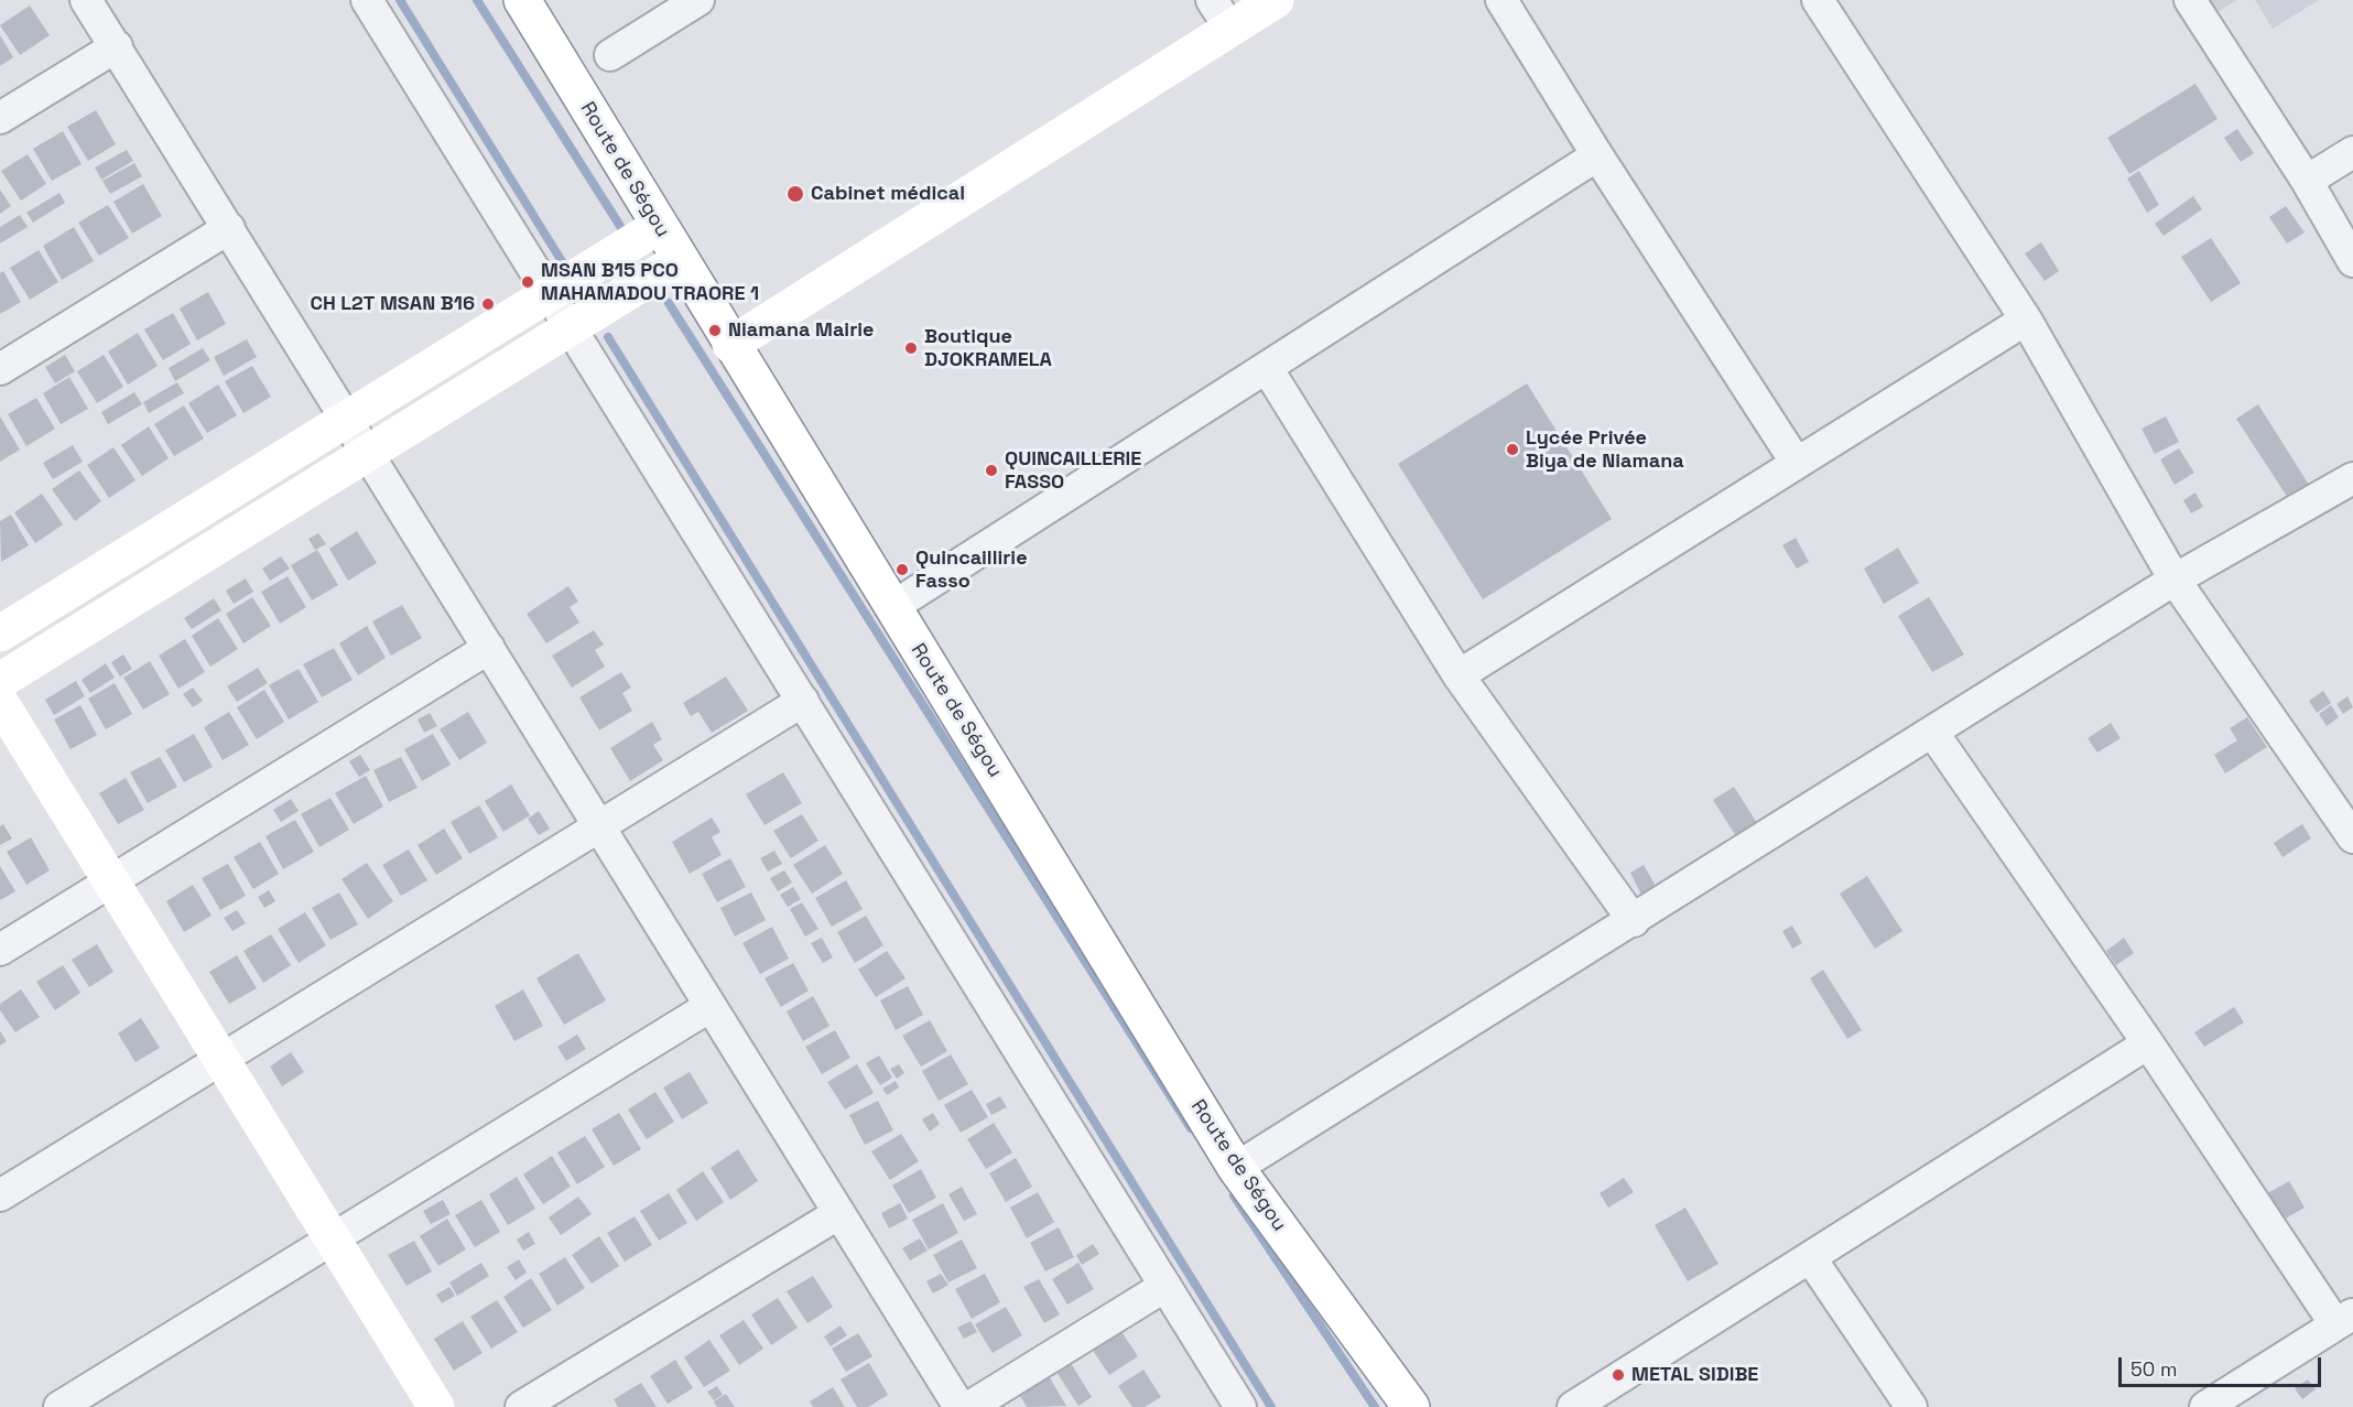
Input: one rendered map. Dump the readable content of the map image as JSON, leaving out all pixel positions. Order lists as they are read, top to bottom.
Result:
{
  "streets": {
    "main road": ["Route de Ségou"]
  },
  "places": [
    "Cabinet médical",
    "MSAN B15 PCO MAHAMADOU TRAORE 1",
    "CH L2T MSAN B16",
    "Niamana Mairie",
    "Boutique DJOKRAMELA",
    "Lycée Privée Biya de Niamana",
    "QUINCAILLERIE FASSO",
    "Quincaillirie Fasso",
    "METAL SIDIBE"
  ],
  "scale_bar": "50 m"
}
